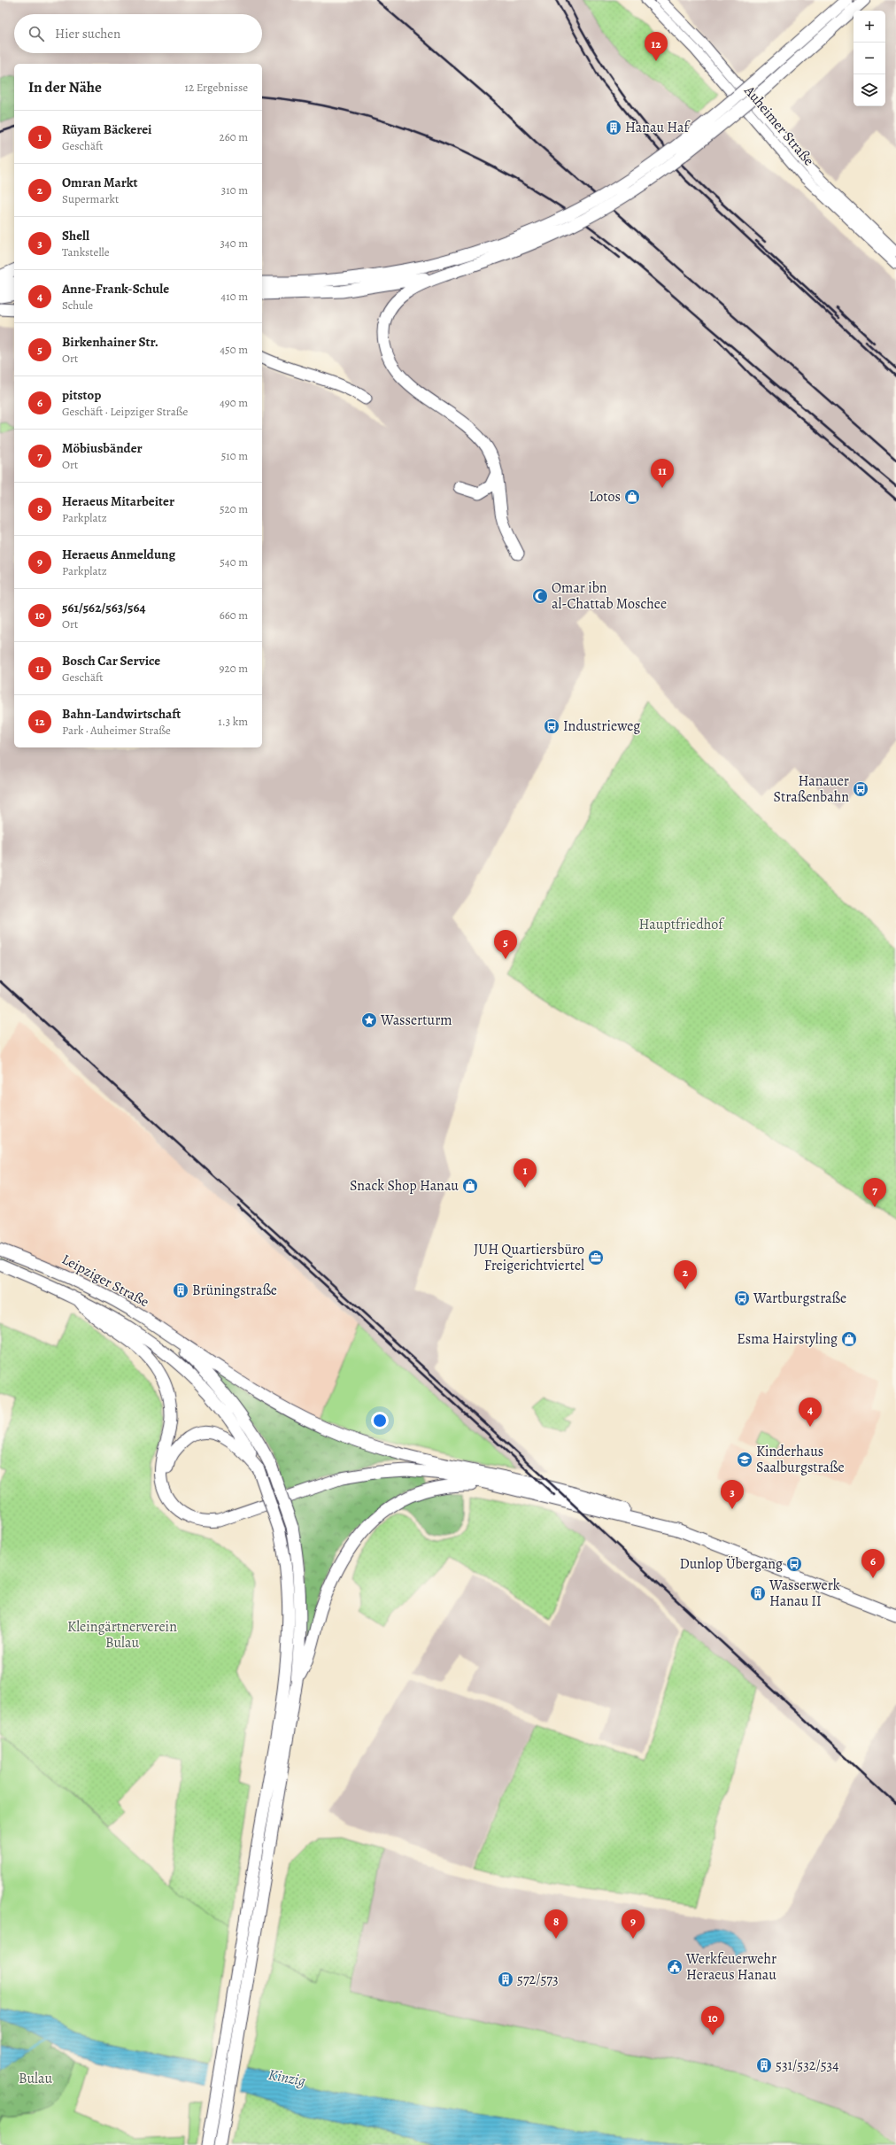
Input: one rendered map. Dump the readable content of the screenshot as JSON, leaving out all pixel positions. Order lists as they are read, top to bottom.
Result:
{
  "streets": {
    "main road": ["Auheimer Straße", "Leipziger Straße"]
  },
  "water": ["Kinzig"],
  "parks": ["Hauptfriedhof", "Kleingärtnerverein Bulau", "Bulau"],
  "places": {
    "building": [
      "Hanau Haf",
      "Brüningstraße",
      "Wasserwerk Hanau II",
      "572/573",
      "531/532/534"
    ],
    "shop": ["Lotos", "Snack Shop Hanau", "Esma Hairstyling"],
    "mosque": ["Omar ibn al-Chattab Moschee"],
    "bus stop": [
      "Industrieweg",
      "Hanauer Straßenbahn",
      "Wartburgstraße",
      "Dunlop Übergang"
    ],
    "place": ["Wasserturm"],
    "office": ["JUH Quartiersbüro Freigerichtviertel"],
    "school or university": ["Kinderhaus Saalburgstraße"],
    "public building": ["Werkfeuerwehr Heraeus Hanau"]
  },
  "page": {
    "map_buttons": ["+", "−"],
    "search": "Hier suchen",
    "pins": [
      "12",
      "11",
      "5",
      "1",
      "7",
      "2",
      "4",
      "3",
      "6",
      "8",
      "9",
      "10"
    ],
    "heading": ["In der Nähe", "12 Ergebnisse"],
    "list": [
      {
        "mark": "1",
        "name": "Rüyam Bäckerei",
        "note": "Geschäft",
        "value": "260 m"
      },
      {
        "mark": "2",
        "name": "Omran Markt",
        "note": "Supermarkt",
        "value": "310 m"
      },
      {
        "mark": "3",
        "name": "Shell",
        "note": "Tankstelle",
        "value": "340 m"
      },
      {
        "mark": "4",
        "name": "Anne-Frank-Schule",
        "note": "Schule",
        "value": "410 m"
      },
      {
        "mark": "5",
        "name": "Birkenhainer Str.",
        "note": "Ort",
        "value": "450 m"
      },
      {
        "mark": "6",
        "name": "pitstop",
        "note": "Geschäft · Leipziger Straße",
        "value": "490 m"
      },
      {
        "mark": "7",
        "name": "Möbiusbänder",
        "note": "Ort",
        "value": "510 m"
      },
      {
        "mark": "8",
        "name": "Heraeus Mitarbeiter",
        "note": "Parkplatz",
        "value": "520 m"
      },
      {
        "mark": "9",
        "name": "Heraeus Anmeldung",
        "note": "Parkplatz",
        "value": "540 m"
      },
      {
        "mark": "10",
        "name": "561/562/563/564",
        "note": "Ort",
        "value": "660 m"
      },
      {
        "mark": "11",
        "name": "Bosch Car Service",
        "note": "Geschäft",
        "value": "920 m"
      },
      {
        "mark": "12",
        "name": "Bahn-Landwirtschaft",
        "note": "Park · Auheimer Straße",
        "value": "1.3 km"
      }
    ]
  }
}
